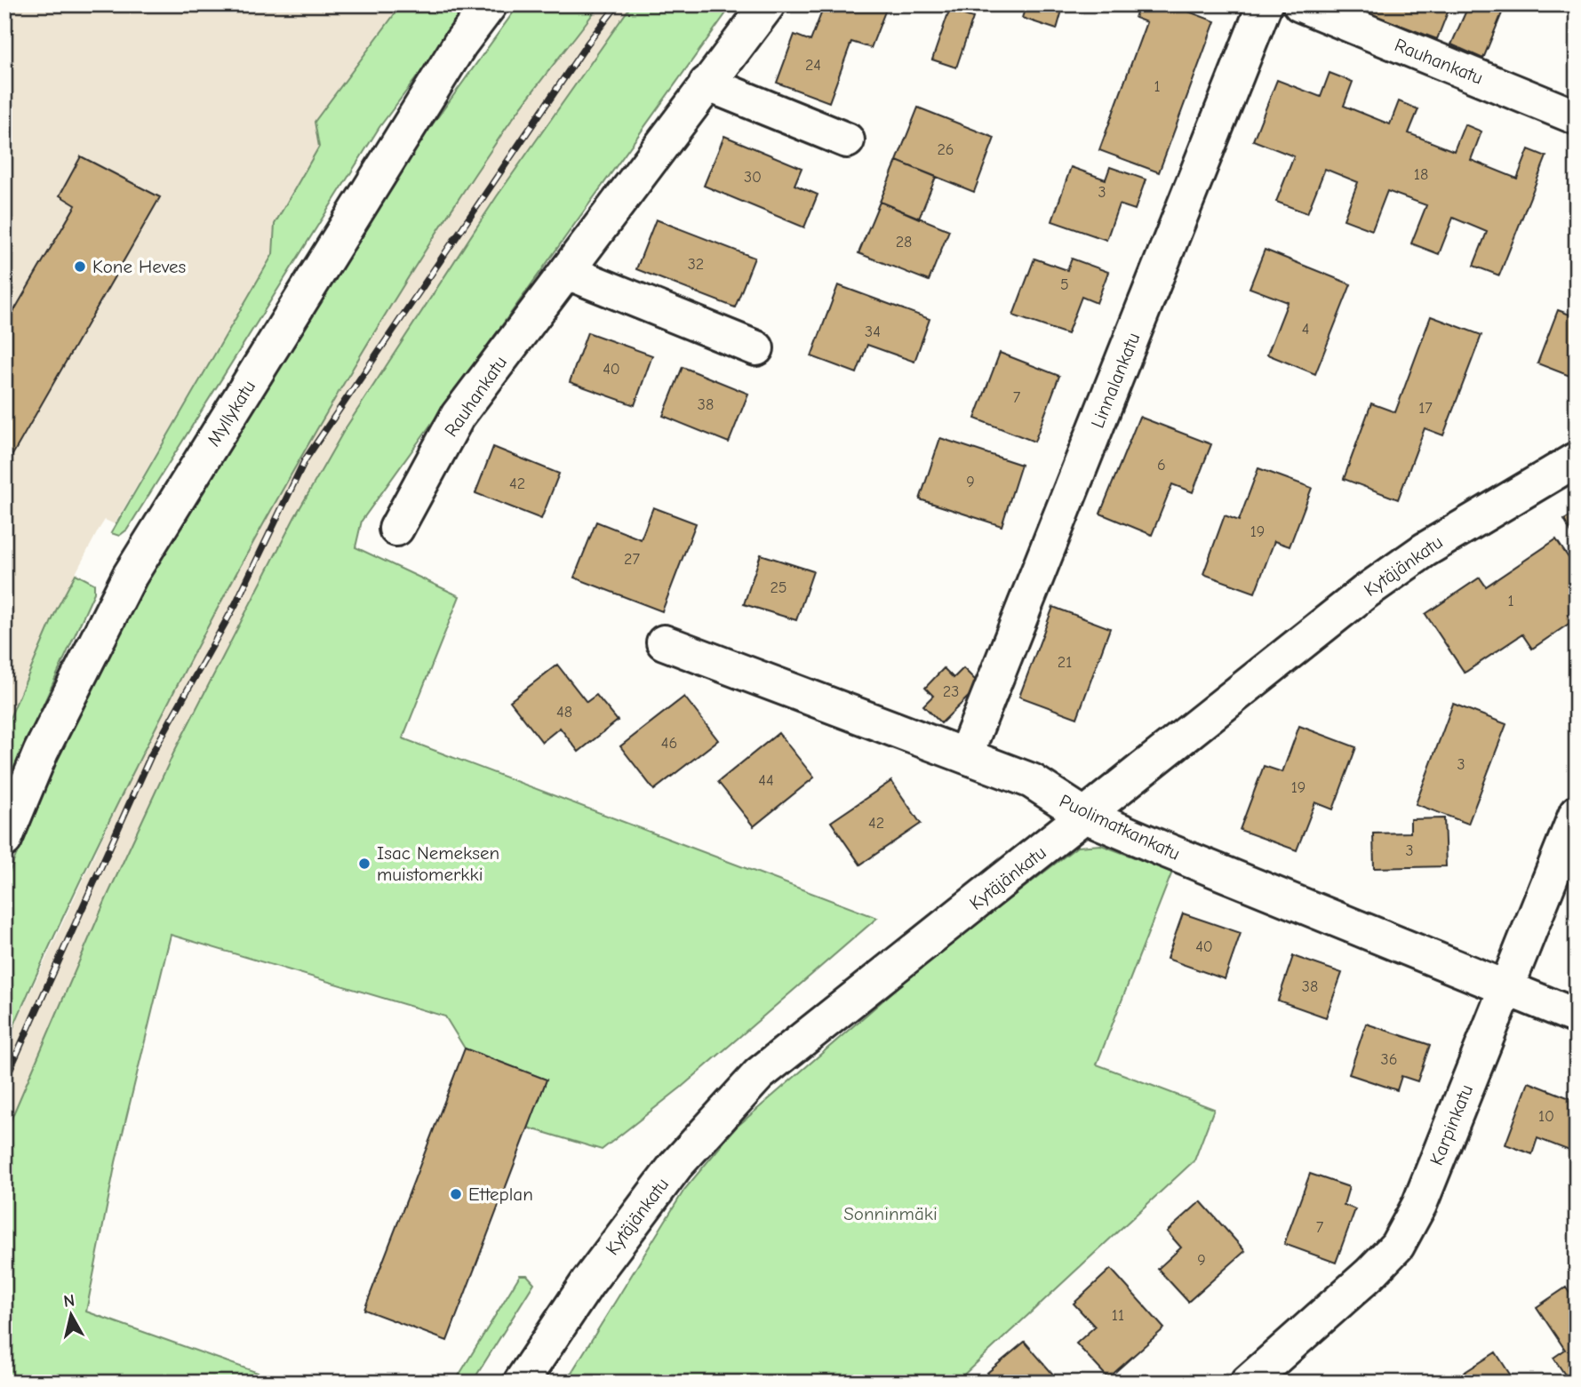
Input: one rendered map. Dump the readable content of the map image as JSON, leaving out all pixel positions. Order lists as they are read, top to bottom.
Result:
{
  "streets": {
    "street": [
      "Rauhankatu",
      "Linnalankatu",
      "Myllykatu",
      "Kytäjänkatu",
      "Puolimatkankatu",
      "Karpinkatu"
    ]
  },
  "crossings": [
    ["Linnalankatu", "Puolimatkankatu"],
    ["Kytäjänkatu", "Puolimatkankatu"],
    ["Puolimatkankatu", "Karpinkatu"]
  ],
  "parks": ["Sonninmäki"],
  "places": ["Kone Heves", "Isac Nemeksen muistomerkki", "Etteplan"],
  "house_numbers": [
    "24",
    "1",
    "26",
    "18",
    "30",
    "3",
    "28",
    "32",
    "5",
    "4",
    "34",
    "40",
    "7",
    "38",
    "17",
    "6",
    "9",
    "42",
    "19",
    "27",
    "25",
    "1",
    "21",
    "23",
    "48",
    "46",
    "3",
    "44",
    "19",
    "42",
    "3",
    "40",
    "38",
    "36",
    "10",
    "7",
    "9",
    "11"
  ],
  "north": "top"
}
